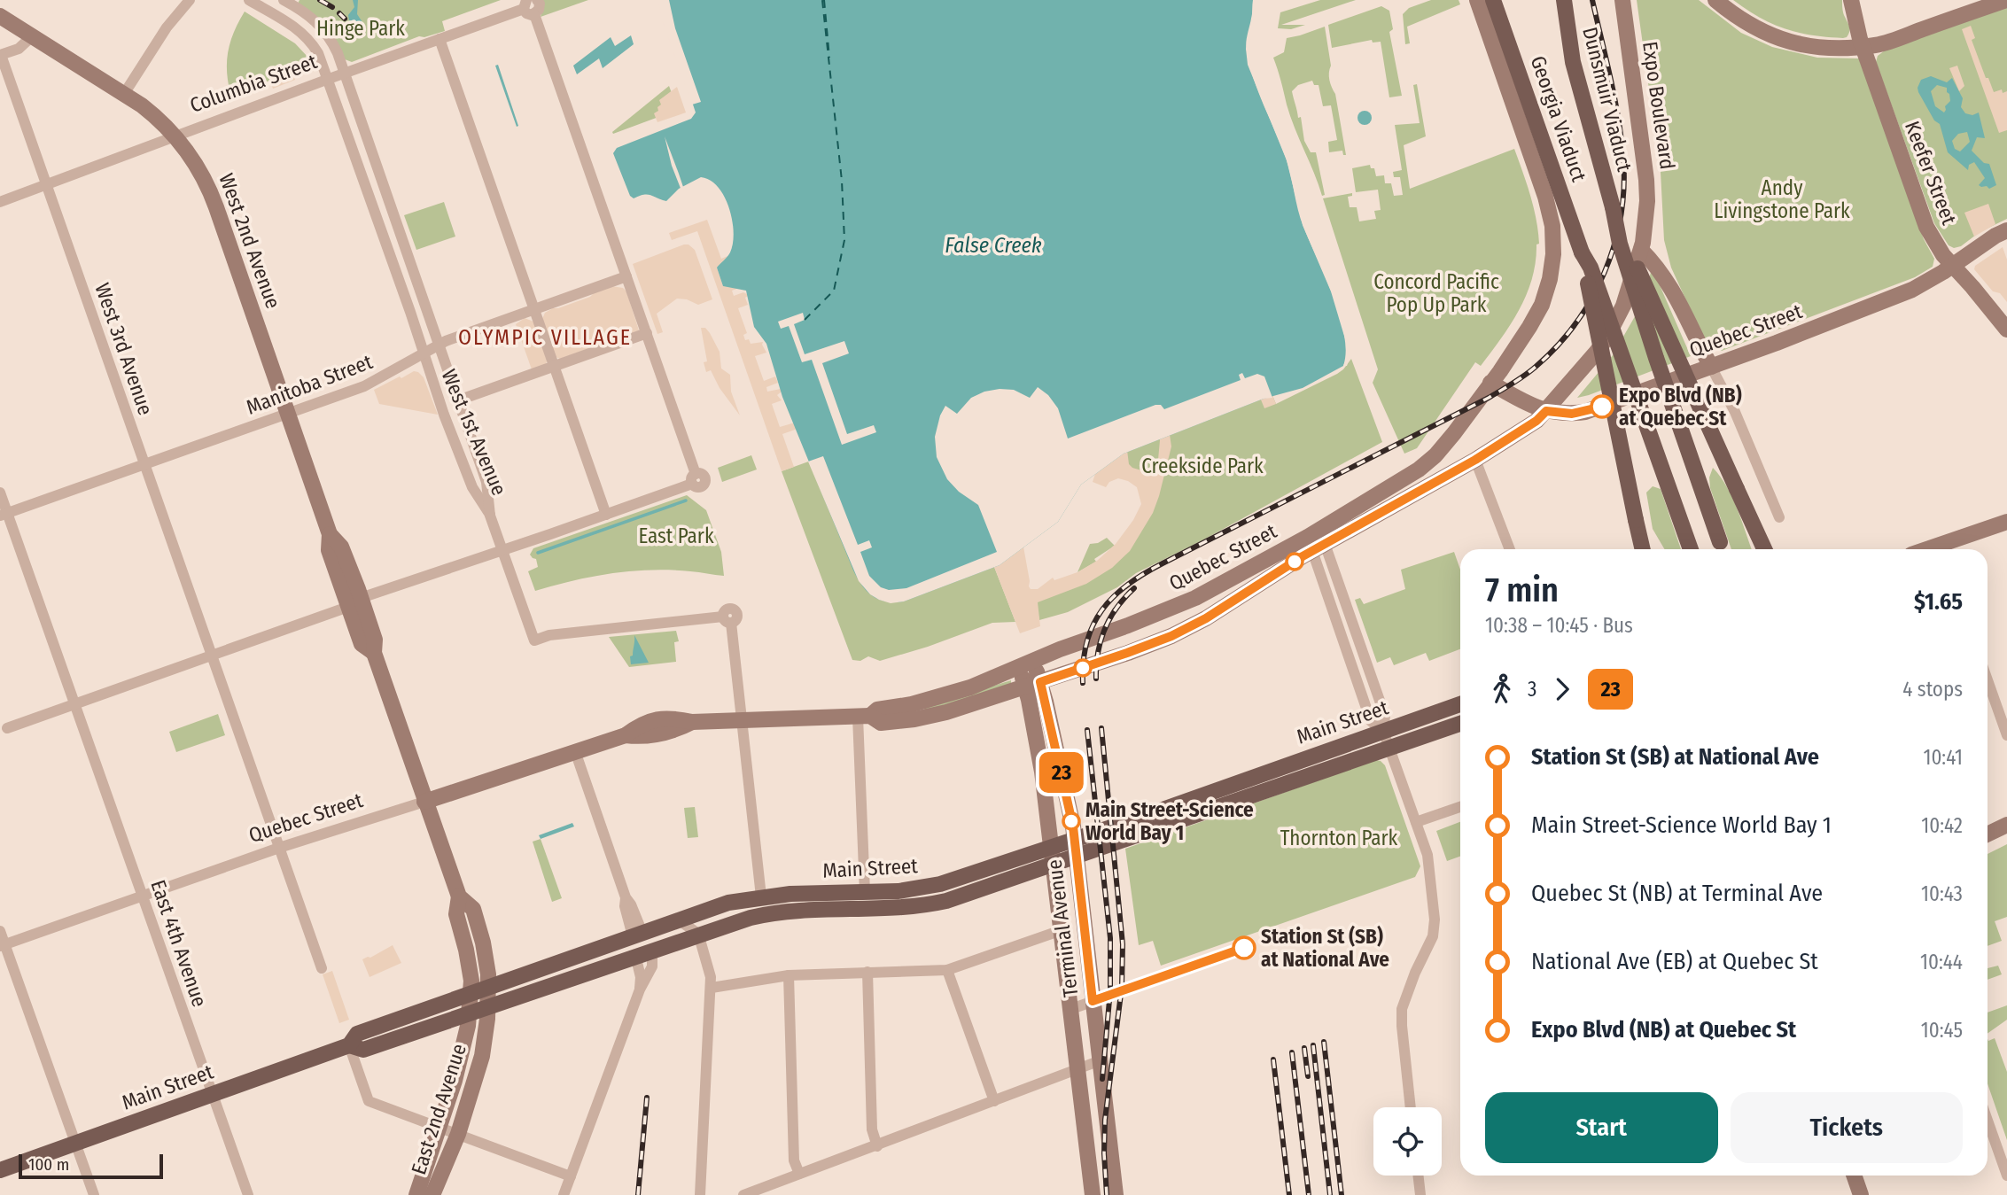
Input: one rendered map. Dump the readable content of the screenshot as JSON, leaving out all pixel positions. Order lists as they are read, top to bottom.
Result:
{
  "streets": {
    "main road": [
      "Dunsmuir Viaduct",
      "Expo Boulevard",
      "Georgia Viaduct",
      "Keefer Street",
      "West 2nd Avenue",
      "Quebec Street",
      "Main Street",
      "Terminal Avenue",
      "East 2nd Avenue"
    ],
    "street": [
      "Columbia Street",
      "West 3rd Avenue",
      "Manitoba Street",
      "West 1st Avenue",
      "East 4th Avenue"
    ]
  },
  "crossings": [
    ["Columbia Street", "West 2nd Avenue"],
    ["Columbia Street", "West 3rd Avenue"],
    ["Columbia Street", "West 1st Avenue"],
    ["Expo Boulevard", "Quebec Street"],
    ["Keefer Street", "Quebec Street"],
    ["West 2nd Avenue", "Manitoba Street"],
    ["West 2nd Avenue", "East 2nd Avenue"],
    ["Quebec Street", "West 3rd Avenue"],
    ["Quebec Street", "Terminal Avenue"],
    ["Quebec Street", "East 4th Avenue"],
    ["Quebec Street", "East 2nd Avenue"],
    ["West 3rd Avenue", "Manitoba Street"],
    ["Manitoba Street", "West 1st Avenue"],
    ["Manitoba Street", "East 4th Avenue"],
    ["Main Street", "Terminal Avenue"],
    ["Main Street", "East 4th Avenue"],
    ["Main Street", "East 2nd Avenue"]
  ],
  "districts": ["OLYMPIC VILLAGE"],
  "water": ["False Creek"],
  "parks": [
    "Hinge Park",
    "Andy Livingstone Park",
    "Concord Pacific Pop Up Park",
    "Creekside Park",
    "East Park",
    "Thornton Park"
  ],
  "places": ["Expo Blvd (NB) at Quebec St", "Main Street-Science World Bay 1", "Station St (SB) at National Ave"],
  "lines": ["bus line 23"],
  "scale_bar": "100 m",
  "page": {
    "on_map": "23",
    "heading": ["7 min", "10:38 – 10:45 · Bus", "$1.65"],
    "legs": ["3", "23", "4 stops"],
    "list": [
      {
        "name": "Station St (SB) at National Ave",
        "value": "10:41"
      },
      {
        "name": "Main Street-Science World Bay 1",
        "value": "10:42"
      },
      {
        "name": "Quebec St (NB) at Terminal Ave",
        "value": "10:43"
      },
      {
        "name": "National Ave (EB) at Quebec St",
        "value": "10:44"
      },
      {
        "name": "Expo Blvd (NB) at Quebec St",
        "value": "10:45"
      }
    ],
    "buttons": ["Start", "Tickets"],
    "scale": "100 m"
  }
}
